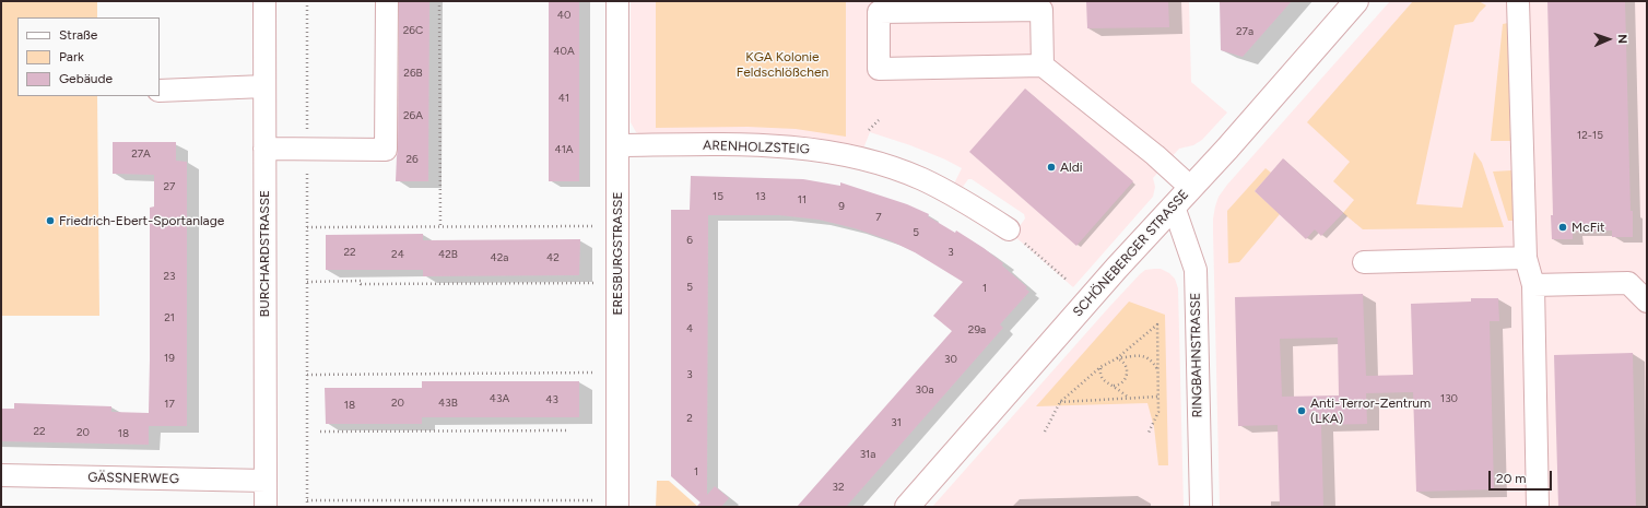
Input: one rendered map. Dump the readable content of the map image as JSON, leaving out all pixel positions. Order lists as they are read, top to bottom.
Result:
{
  "streets": {
    "main road": ["SCHÖNEBERGER STRASSE"],
    "street": [
      "ARENHOLZSTEIG",
      "BURCHARDSTRASSE",
      "ERESBURGSTRASSE",
      "RINGBAHNSTRASSE",
      "GÄSSNERWEG"
    ]
  },
  "crossings": [
    ["ARENHOLZSTEIG", "ERESBURGSTRASSE"],
    ["BURCHARDSTRASSE", "GÄSSNERWEG"],
    ["SCHÖNEBERGER STRASSE", "RINGBAHNSTRASSE"]
  ],
  "parks": ["KGA Kolonie Feldschlößchen"],
  "places": [
    "Aldi",
    "Friedrich-Ebert-Sportanlage",
    "McFit",
    "Anti-Terror-Zentrum (LKA)"
  ],
  "house_numbers": [
    "40",
    "26C",
    "27a",
    "40A",
    "26B",
    "41",
    "26A",
    "12-15",
    "41A",
    "27A",
    "26",
    "27",
    "15",
    "13",
    "11",
    "9",
    "7",
    "5",
    "6",
    "22",
    "3",
    "24",
    "42B",
    "42a",
    "42",
    "23",
    "5",
    "1",
    "21",
    "4",
    "29a",
    "19",
    "30",
    "3",
    "30a",
    "43A",
    "130",
    "43",
    "20",
    "43B",
    "17",
    "18",
    "2",
    "31",
    "22",
    "20",
    "18",
    "31a",
    "1",
    "32"
  ],
  "legend": ["Straße", "Park", "Gebäude"],
  "scale_bar": "20 m",
  "north": "right"
}
